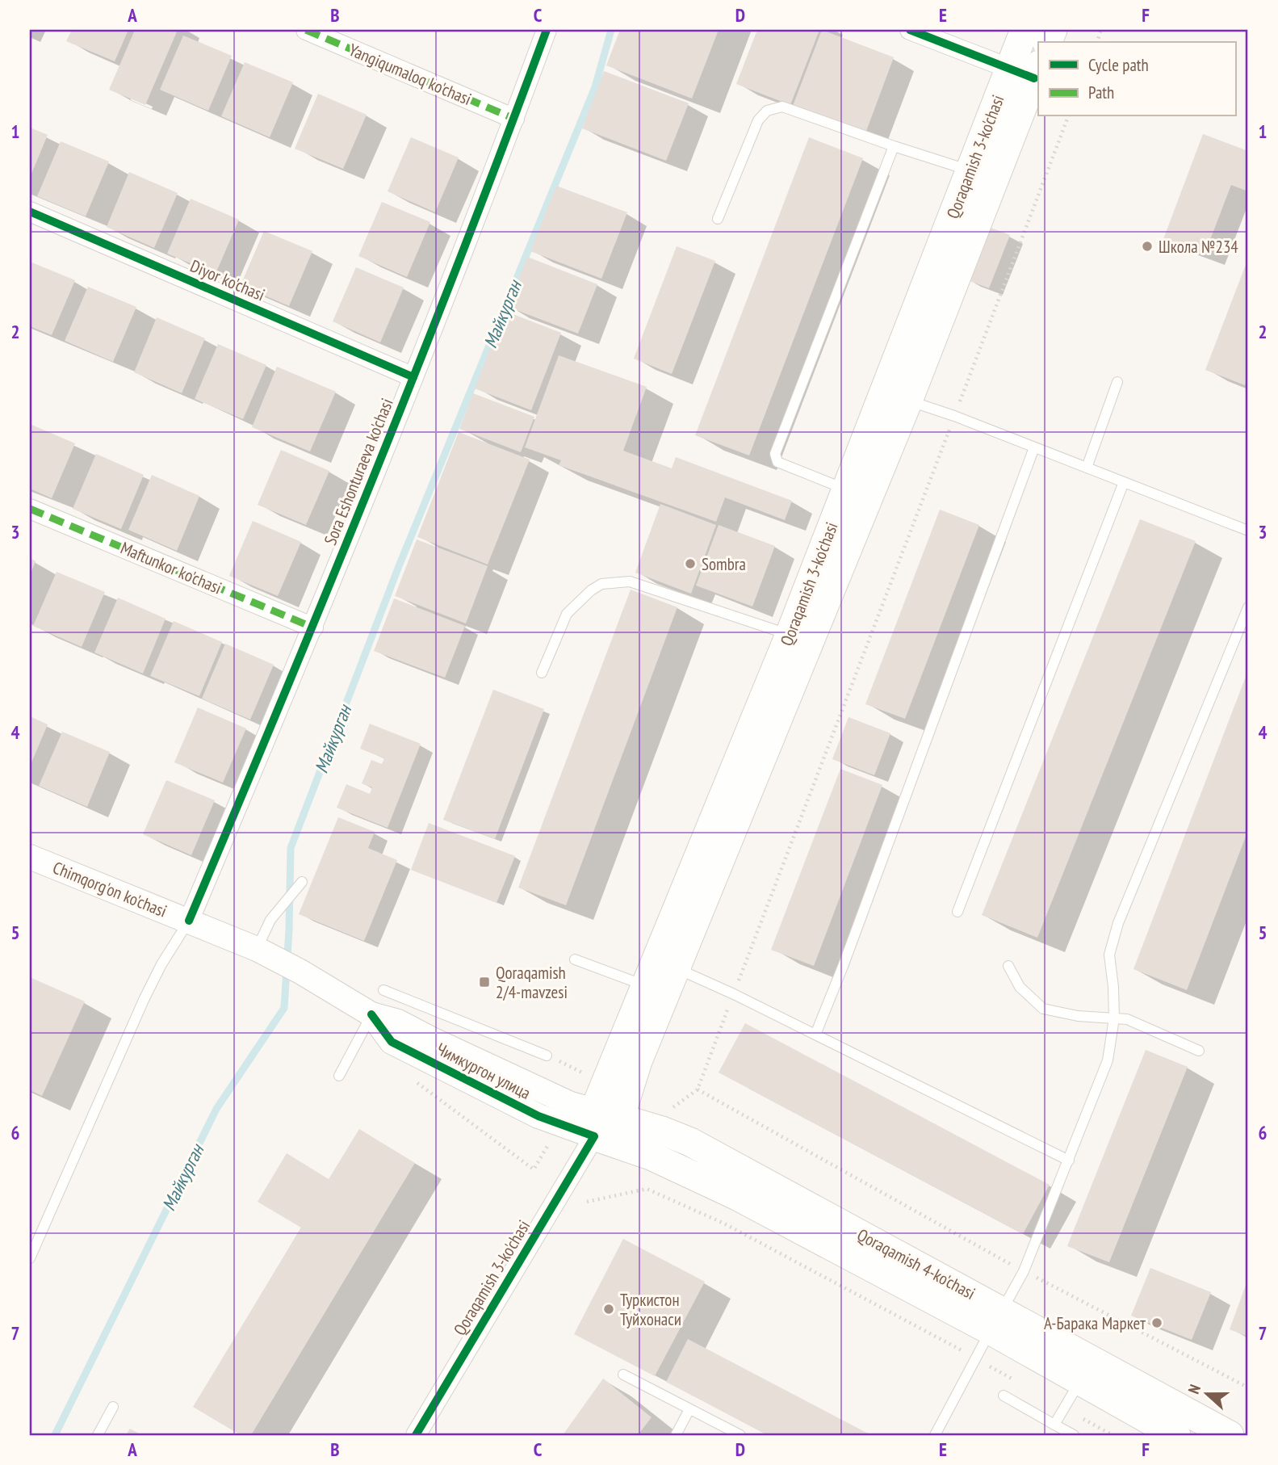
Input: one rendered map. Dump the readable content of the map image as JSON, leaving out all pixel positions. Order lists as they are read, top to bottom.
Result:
{
  "streets": {
    "main road": ["Qoraqamish 3-ko'chasi", "Qoraqamish 4-ko'chasi"],
    "street": [
      "Yangiqumaloq ko'chasi",
      "Diyor ko'chasi",
      "Sora Eshonturaeva ko'chasi",
      "Maftunkor ko'chasi",
      "Chimqorg'on ko'chasi",
      "Чимкургон улица"
    ]
  },
  "crossings": [
    ["Yangiqumaloq ko'chasi", "Sora Eshonturaeva ko'chasi"],
    ["Qoraqamish 3-ko'chasi", "Чимкургон улица"],
    ["Qoraqamish 3-ko'chasi", "Qoraqamish 4-ko'chasi"],
    ["Diyor ko'chasi", "Sora Eshonturaeva ko'chasi"],
    ["Sora Eshonturaeva ko'chasi", "Maftunkor ko'chasi"],
    ["Sora Eshonturaeva ko'chasi", "Chimqorg'on ko'chasi"],
    ["Sora Eshonturaeva ko'chasi", "Чимкургон улица"],
    ["Chimqorg'on ko'chasi", "Чимкургон улица"],
    ["Чимкургон улица", "Qoraqamish 4-ko'chasi"]
  ],
  "water": ["Майкурган"],
  "places": {
    "other": [
      "Школа №234",
      "Sombra",
      "Туркистон Туйхонаси",
      "А-Барака Маркет"
    ],
    "transit": ["Qoraqamish 2/4-mavzesi"]
  },
  "legend": ["Cycle path", "Path"],
  "north": "left",
  "grid": {
    "columns": [
      "A",
      "B",
      "C",
      "D",
      "E",
      "F"
    ],
    "rows": [
      "1",
      "2",
      "3",
      "4",
      "5",
      "6",
      "7"
    ]
  }
}
